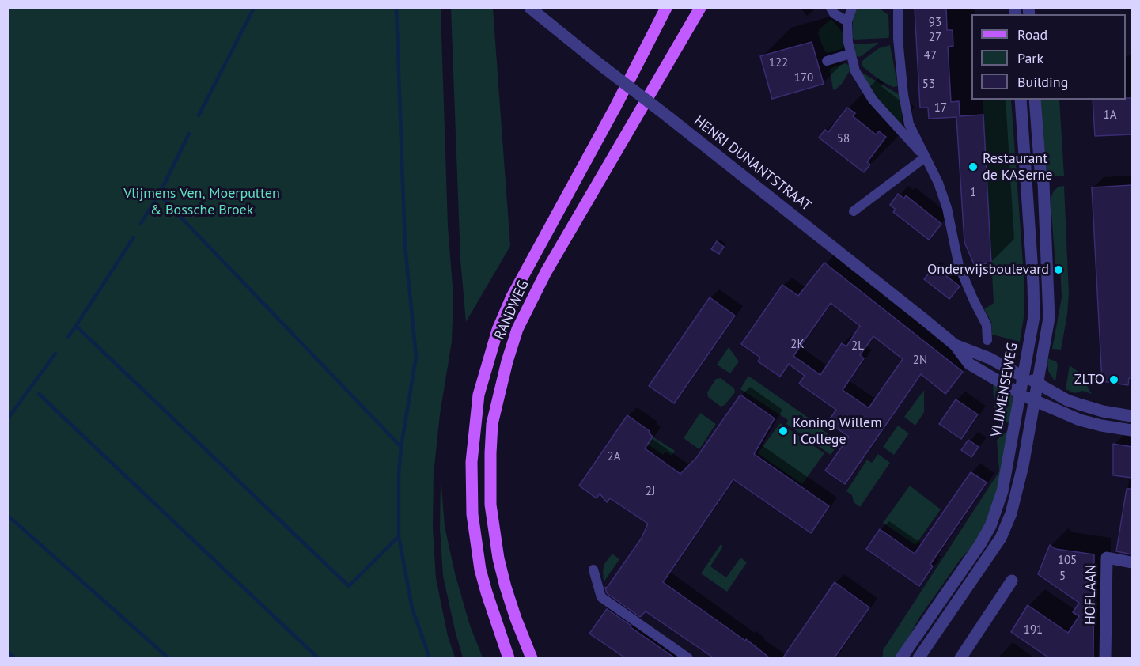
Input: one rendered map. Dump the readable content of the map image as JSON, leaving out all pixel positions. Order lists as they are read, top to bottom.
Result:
{
  "streets": {
    "main road": ["RANDWEG"],
    "street": ["HENRI DUNANTSTRAAT", "VLIJMENSEWEG", "HOFLAAN"]
  },
  "crossings": [
    ["HENRI DUNANTSTRAAT", "VLIJMENSEWEG"]
  ],
  "parks": ["Vlijmens Ven, Moerputten & Bossche Broek"],
  "places": [
    "Restaurant de KASerne",
    "Onderwijsboulevard",
    "ZLTO",
    "Koning Willem I College"
  ],
  "house_numbers": [
    "93",
    "27",
    "47",
    "122",
    "170",
    "53",
    "17",
    "1A",
    "58",
    "1",
    "2K",
    "2L",
    "2N",
    "2A",
    "2J",
    "105",
    "5",
    "191"
  ],
  "legend": ["Road", "Park", "Building"]
}
